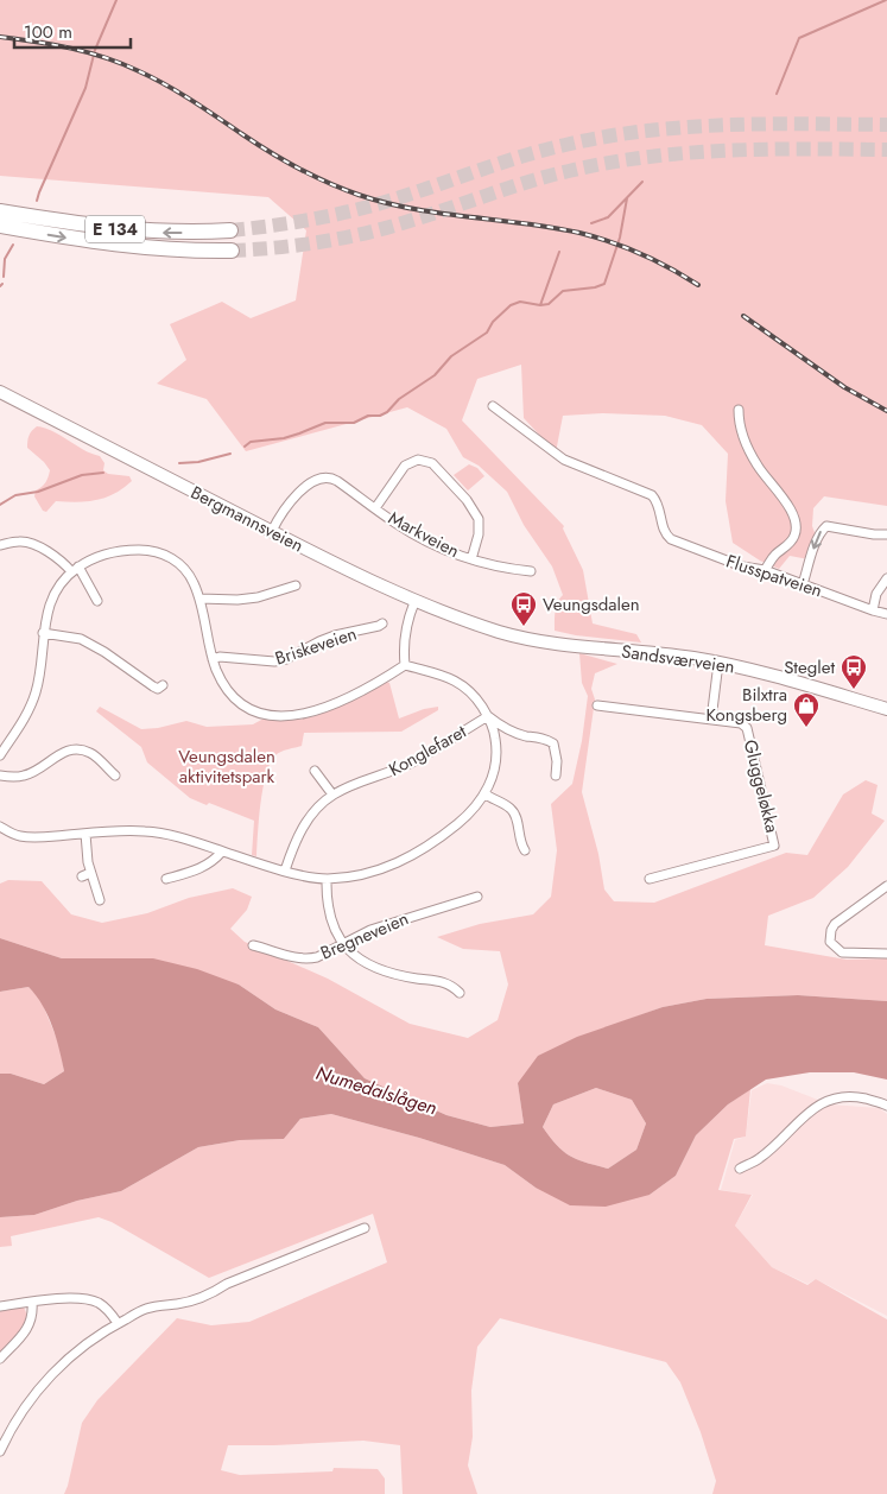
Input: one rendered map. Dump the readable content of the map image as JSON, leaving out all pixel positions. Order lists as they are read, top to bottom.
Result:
{
  "streets": {
    "highway": ["E 134"],
    "main road": ["Bergmannsveien", "Sandsværveien"],
    "street": [
      "Markveien",
      "Flusspatveien",
      "Briskeveien",
      "Konglefaret",
      "Gluggeløkka",
      "Bregneveien"
    ]
  },
  "crossings": [
    ["Bergmannsveien", "Markveien"],
    ["Bergmannsveien", "Sandsværveien"]
  ],
  "water": ["Numedalslågen"],
  "parks": ["Veungsdalen aktivitetspark"],
  "places": {
    "bus stop": ["Veungsdalen", "Steglet"],
    "shop": ["Bilxtra Kongsberg"]
  },
  "scale_bar": "100 m"
}
